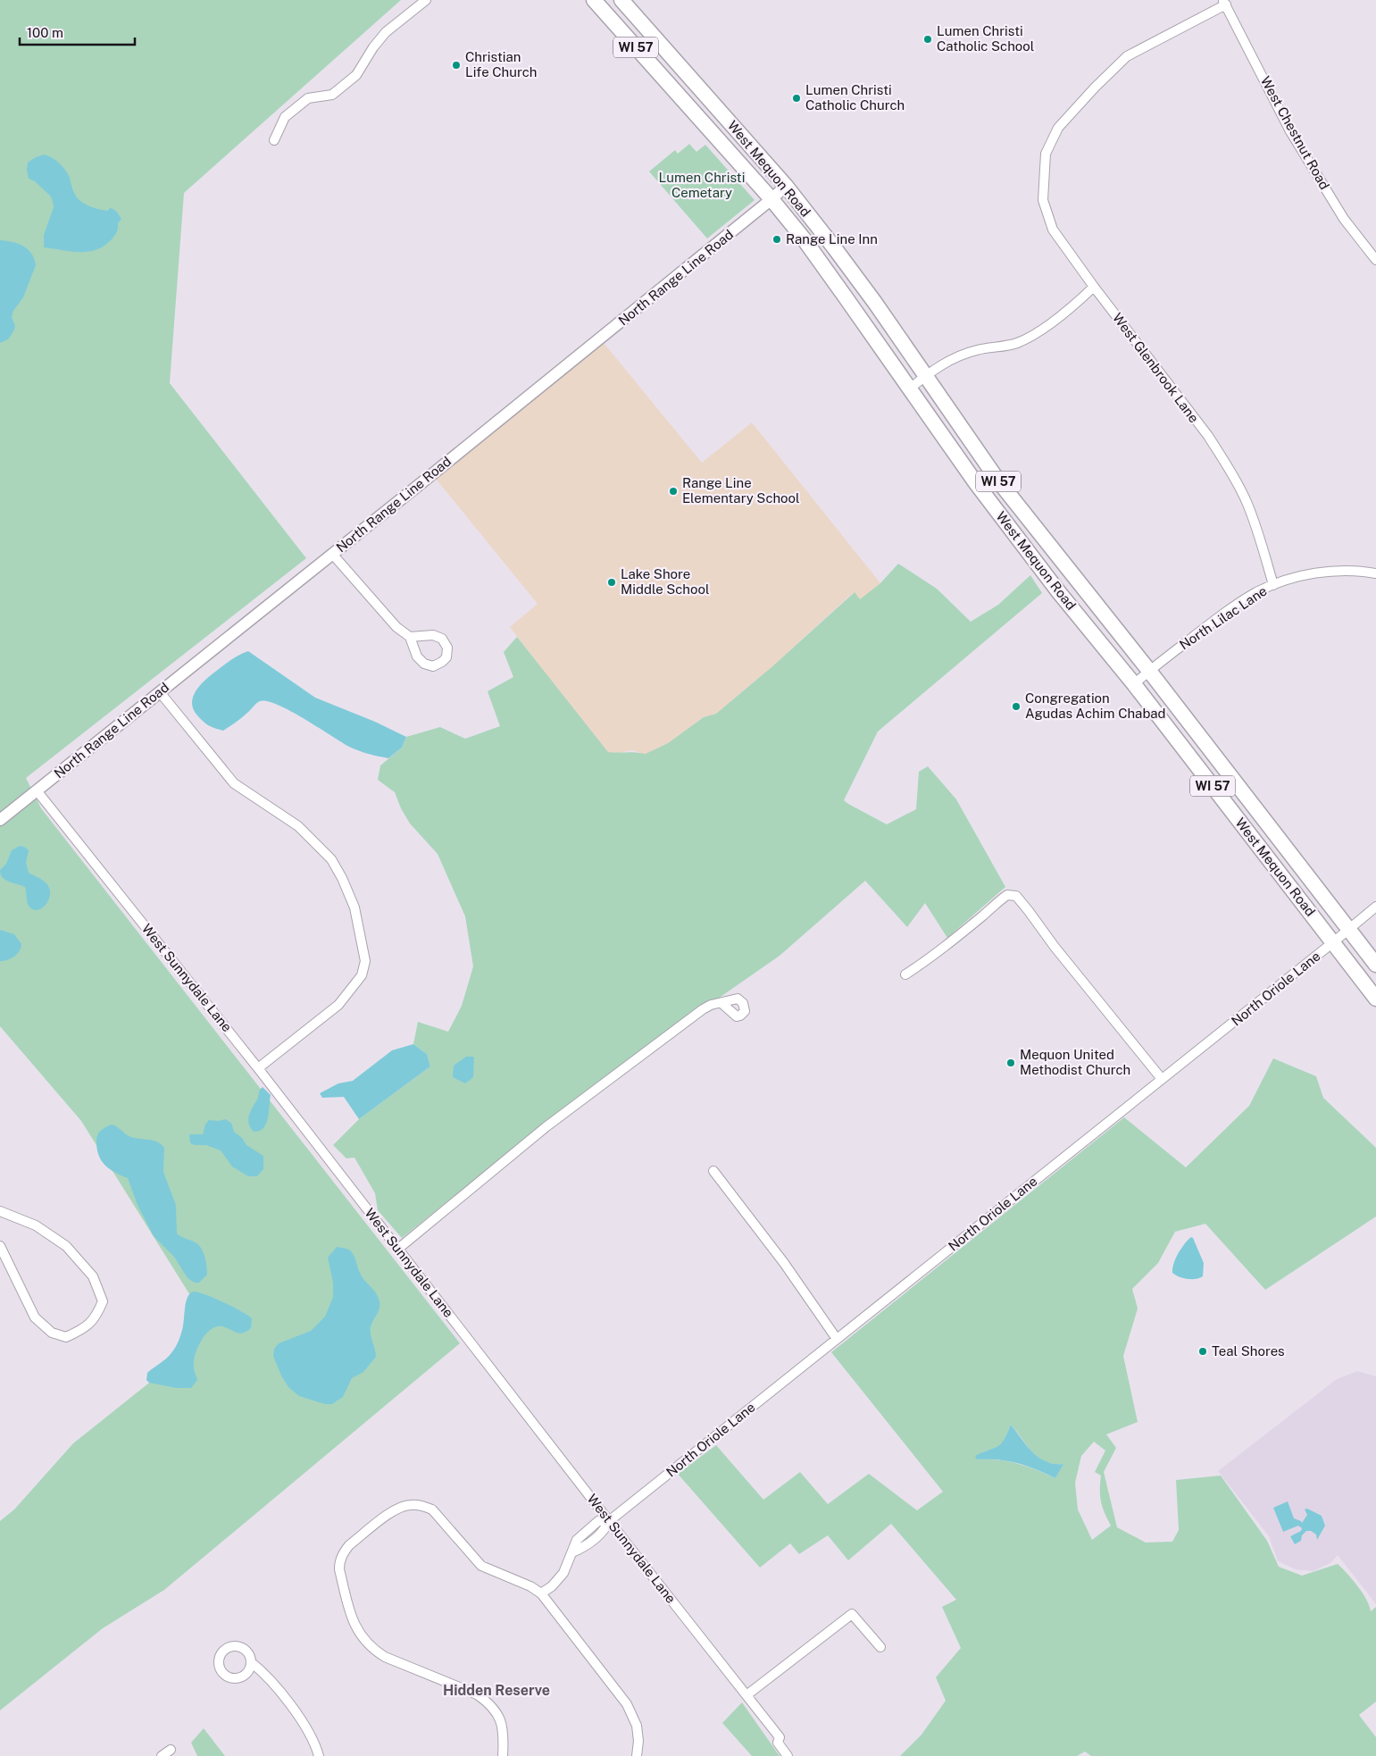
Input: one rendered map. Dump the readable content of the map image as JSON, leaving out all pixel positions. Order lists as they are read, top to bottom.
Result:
{
  "streets": {
    "main road": ["WI 57", "West Mequon Road"],
    "street": [
      "West Chestnut Road",
      "North Range Line Road",
      "West Glenbrook Lane",
      "North Lilac Lane",
      "West Sunnydale Lane",
      "North Oriole Lane"
    ]
  },
  "crossings": [
    ["West Chestnut Road", "West Glenbrook Lane"],
    ["West Mequon Road", "North Range Line Road"],
    ["West Mequon Road", "North Lilac Lane"],
    ["West Mequon Road", "North Oriole Lane"],
    ["North Range Line Road", "West Sunnydale Lane"],
    ["West Glenbrook Lane", "North Lilac Lane"],
    ["West Sunnydale Lane", "North Oriole Lane"]
  ],
  "districts": ["Hidden Reserve"],
  "parks": ["Lumen Christi Cemetary"],
  "places": [
    "Lumen Christi Catholic School",
    "Christian Life Church",
    "Lumen Christi Catholic Church",
    "Range Line Inn",
    "Range Line Elementary School",
    "Lake Shore Middle School",
    "Congregation Agudas Achim Chabad",
    "Mequon United Methodist Church",
    "Teal Shores"
  ],
  "scale_bar": "100 m"
}
